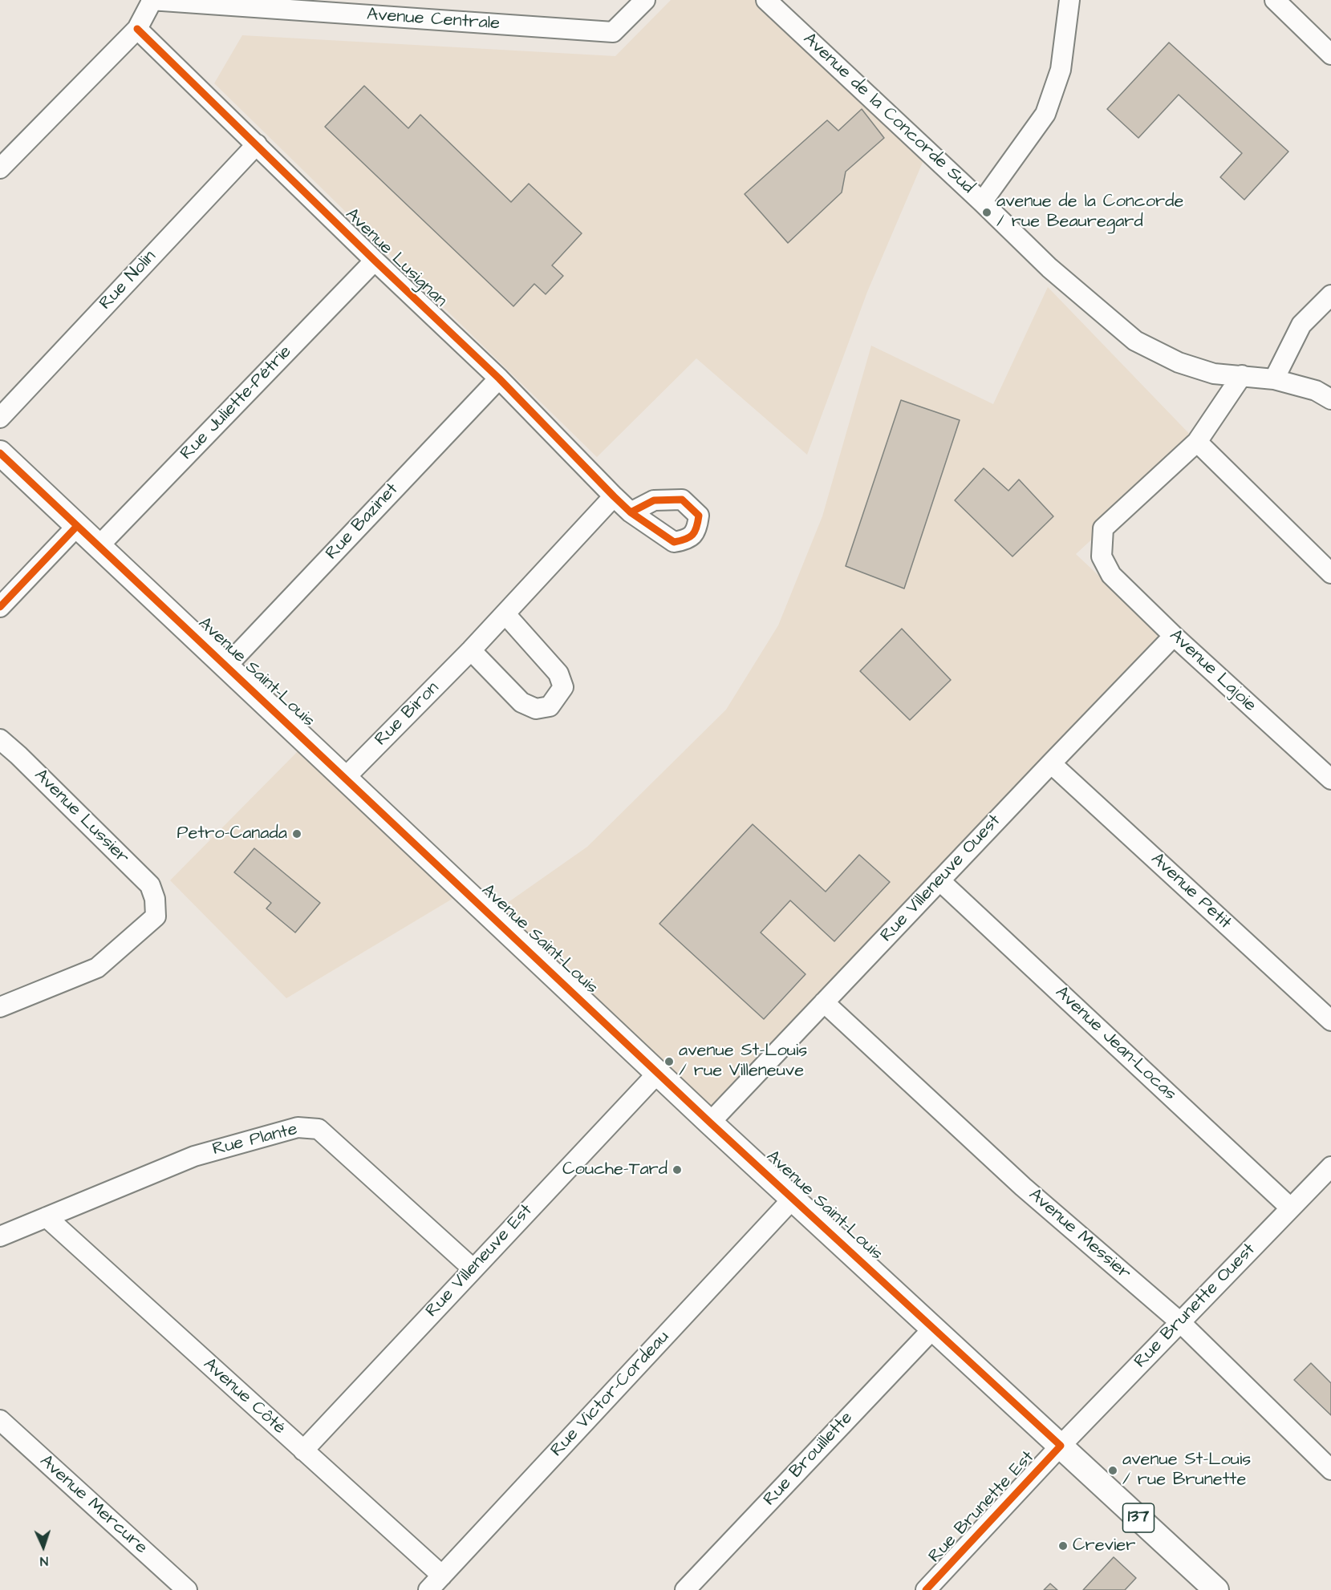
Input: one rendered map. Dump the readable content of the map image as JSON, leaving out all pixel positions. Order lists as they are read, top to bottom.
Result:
{
  "streets": {
    "main road": ["Avenue Saint-Louis", "137"],
    "street": [
      "Avenue Centrale",
      "Avenue de la Concorde Sud",
      "Avenue Lusignan",
      "Rue Nolin",
      "Rue Juliette-Pétrie",
      "Rue Bazinet",
      "Avenue Lajoie",
      "Rue Biron",
      "Avenue Lussier",
      "Rue Villeneuve Ouest",
      "Avenue Petit",
      "Avenue Jean-Locas",
      "Rue Plante",
      "Avenue Messier",
      "Rue Villeneuve Est",
      "Rue Brunette Ouest",
      "Rue Victor-Cordeau",
      "Avenue Côté",
      "Rue Brouillette",
      "Avenue Mercure",
      "Rue Brunette Est"
    ]
  },
  "crossings": [
    ["Avenue Lusignan", "Rue Nolin"],
    ["Avenue Lusignan", "Rue Juliette-Pétrie"],
    ["Avenue Lusignan", "Rue Bazinet"],
    ["Avenue Lusignan", "Rue Biron"],
    ["Rue Juliette-Pétrie", "Avenue Saint-Louis"],
    ["Rue Bazinet", "Avenue Saint-Louis"],
    ["Avenue Lajoie", "Rue Villeneuve Ouest"],
    ["Avenue Saint-Louis", "Rue Biron"],
    ["Avenue Saint-Louis", "Rue Villeneuve Ouest"],
    ["Avenue Saint-Louis", "Rue Villeneuve Est"],
    ["Avenue Saint-Louis", "Rue Brunette Ouest"],
    ["Avenue Saint-Louis", "Rue Victor-Cordeau"],
    ["Avenue Saint-Louis", "Rue Brouillette"],
    ["Avenue Saint-Louis", "Rue Brunette Est"],
    ["Rue Villeneuve Ouest", "Avenue Petit"],
    ["Rue Villeneuve Ouest", "Avenue Jean-Locas"],
    ["Rue Villeneuve Ouest", "Avenue Messier"],
    ["Avenue Jean-Locas", "Rue Brunette Ouest"],
    ["Rue Plante", "Rue Villeneuve Est"],
    ["Rue Plante", "Avenue Côté"],
    ["Avenue Messier", "Rue Brunette Ouest"],
    ["Rue Villeneuve Est", "Avenue Côté"],
    ["Rue Brunette Ouest", "Rue Brunette Est"],
    ["Rue Victor-Cordeau", "Avenue Côté"]
  ],
  "places": [
    "avenue de la Concorde / rue Beauregard",
    "Petro-Canada",
    "avenue St-Louis / rue Villeneuve",
    "Couche-Tard",
    "avenue St-Louis / rue Brunette",
    "Crevier"
  ],
  "north": "bottom"
}
